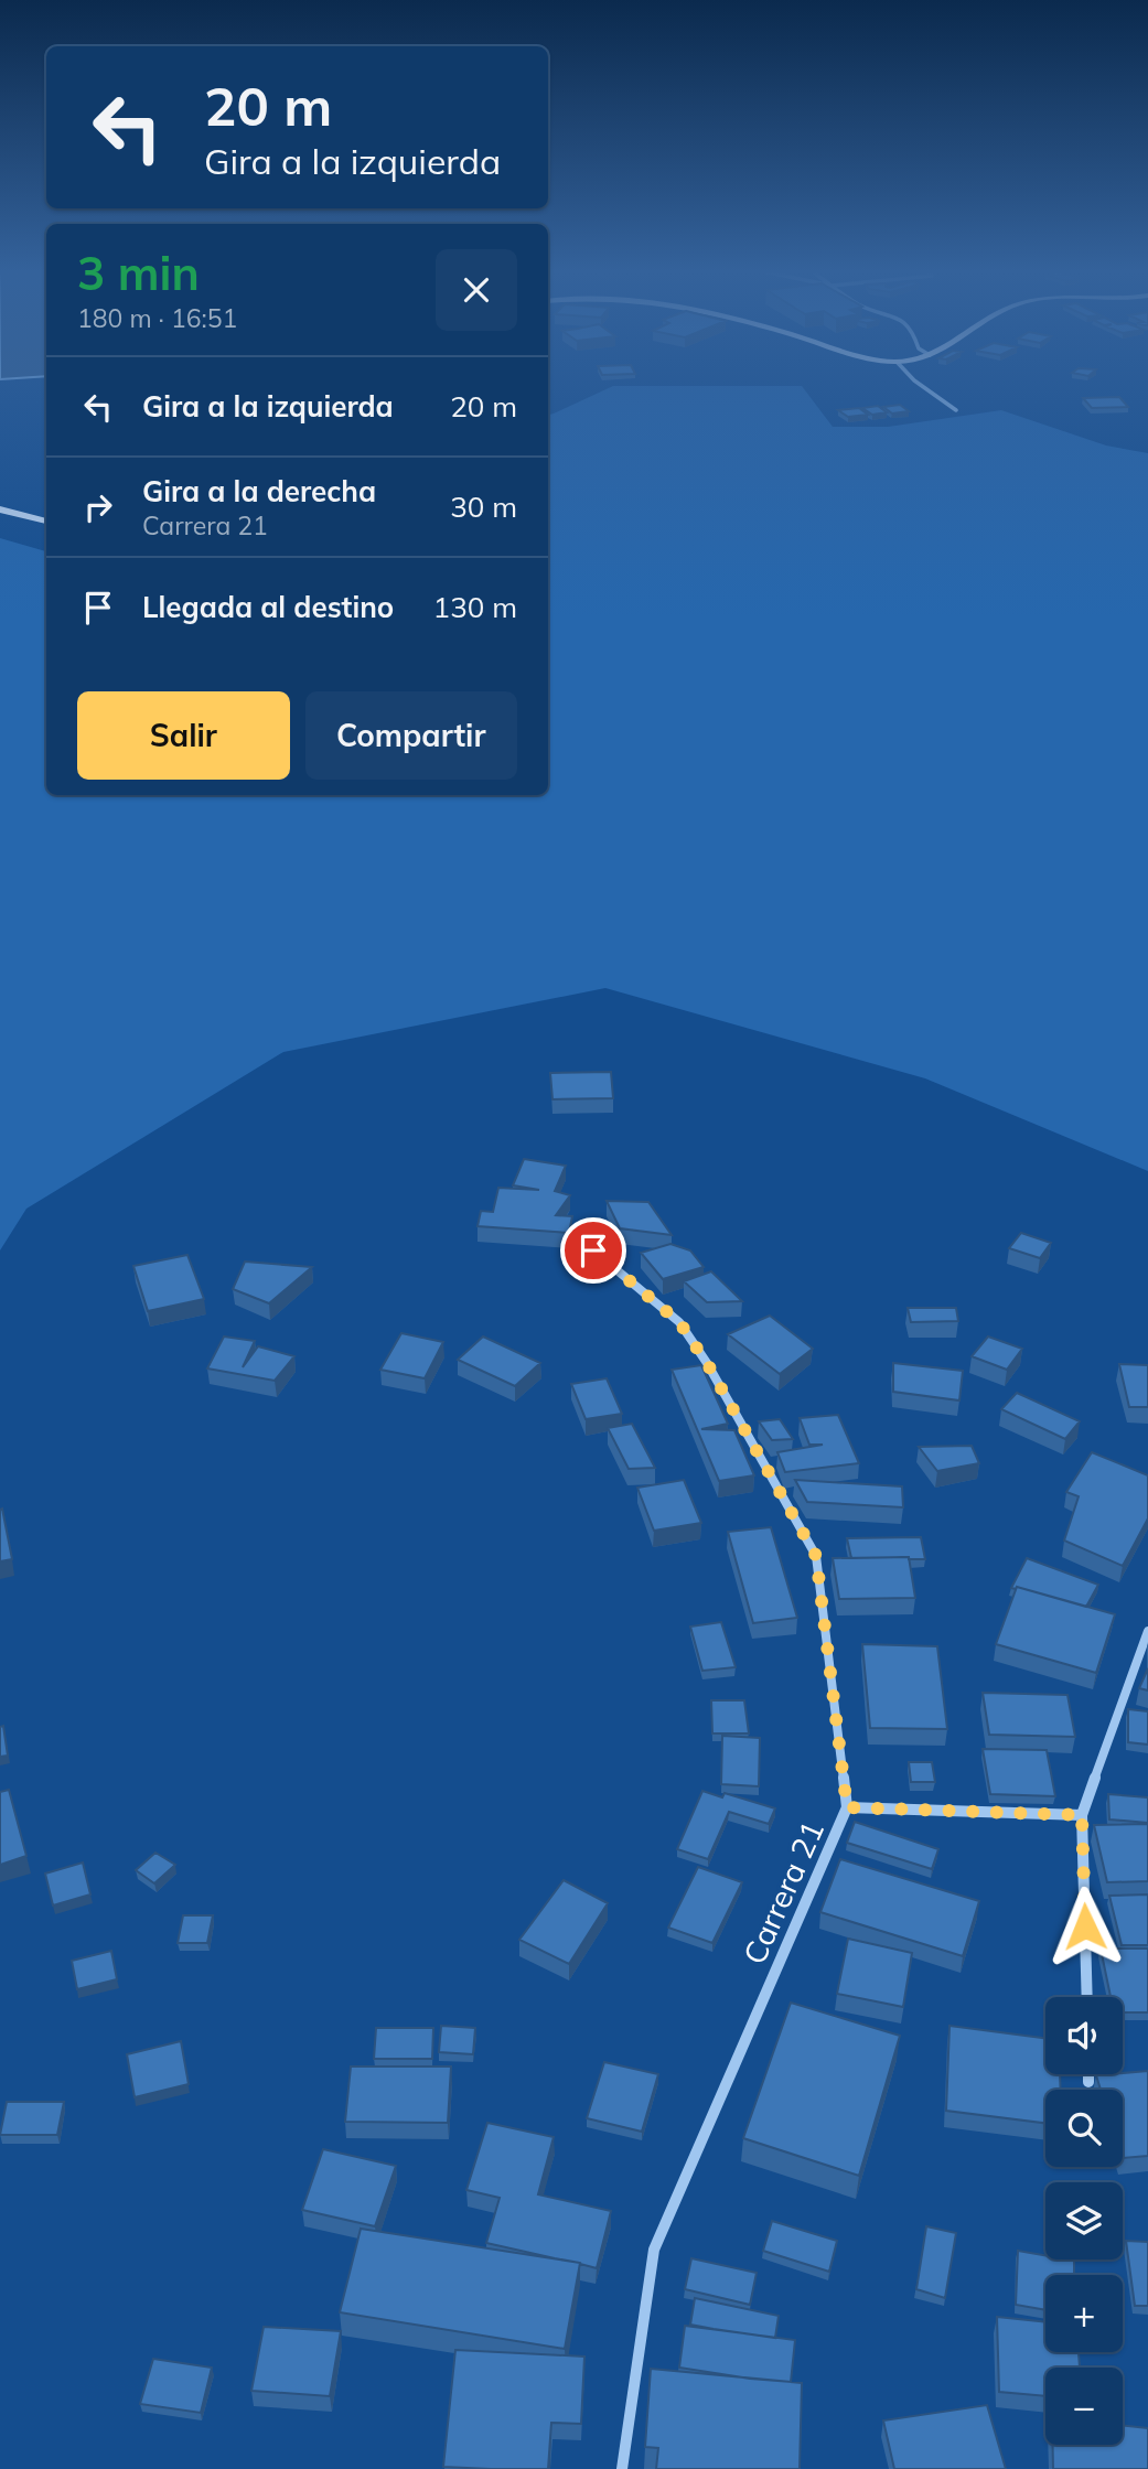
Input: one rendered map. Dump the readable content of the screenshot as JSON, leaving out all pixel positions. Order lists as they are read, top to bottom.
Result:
{
  "streets": {
    "street": ["Carrera 21"]
  },
  "page": {
    "turn": ["20 m", "Gira a la izquierda"],
    "heading": ["3 min", "180 m · 16:51"],
    "list": [
      {
        "name": "Gira a la izquierda",
        "value": "20 m"
      },
      {
        "name": "Gira a la derecha",
        "note": "Carrera 21",
        "value": "30 m"
      },
      {
        "name": "Llegada al destino",
        "value": "130 m"
      }
    ],
    "buttons": ["Salir", "Compartir"],
    "map_buttons": ["+", "−"]
  }
}
